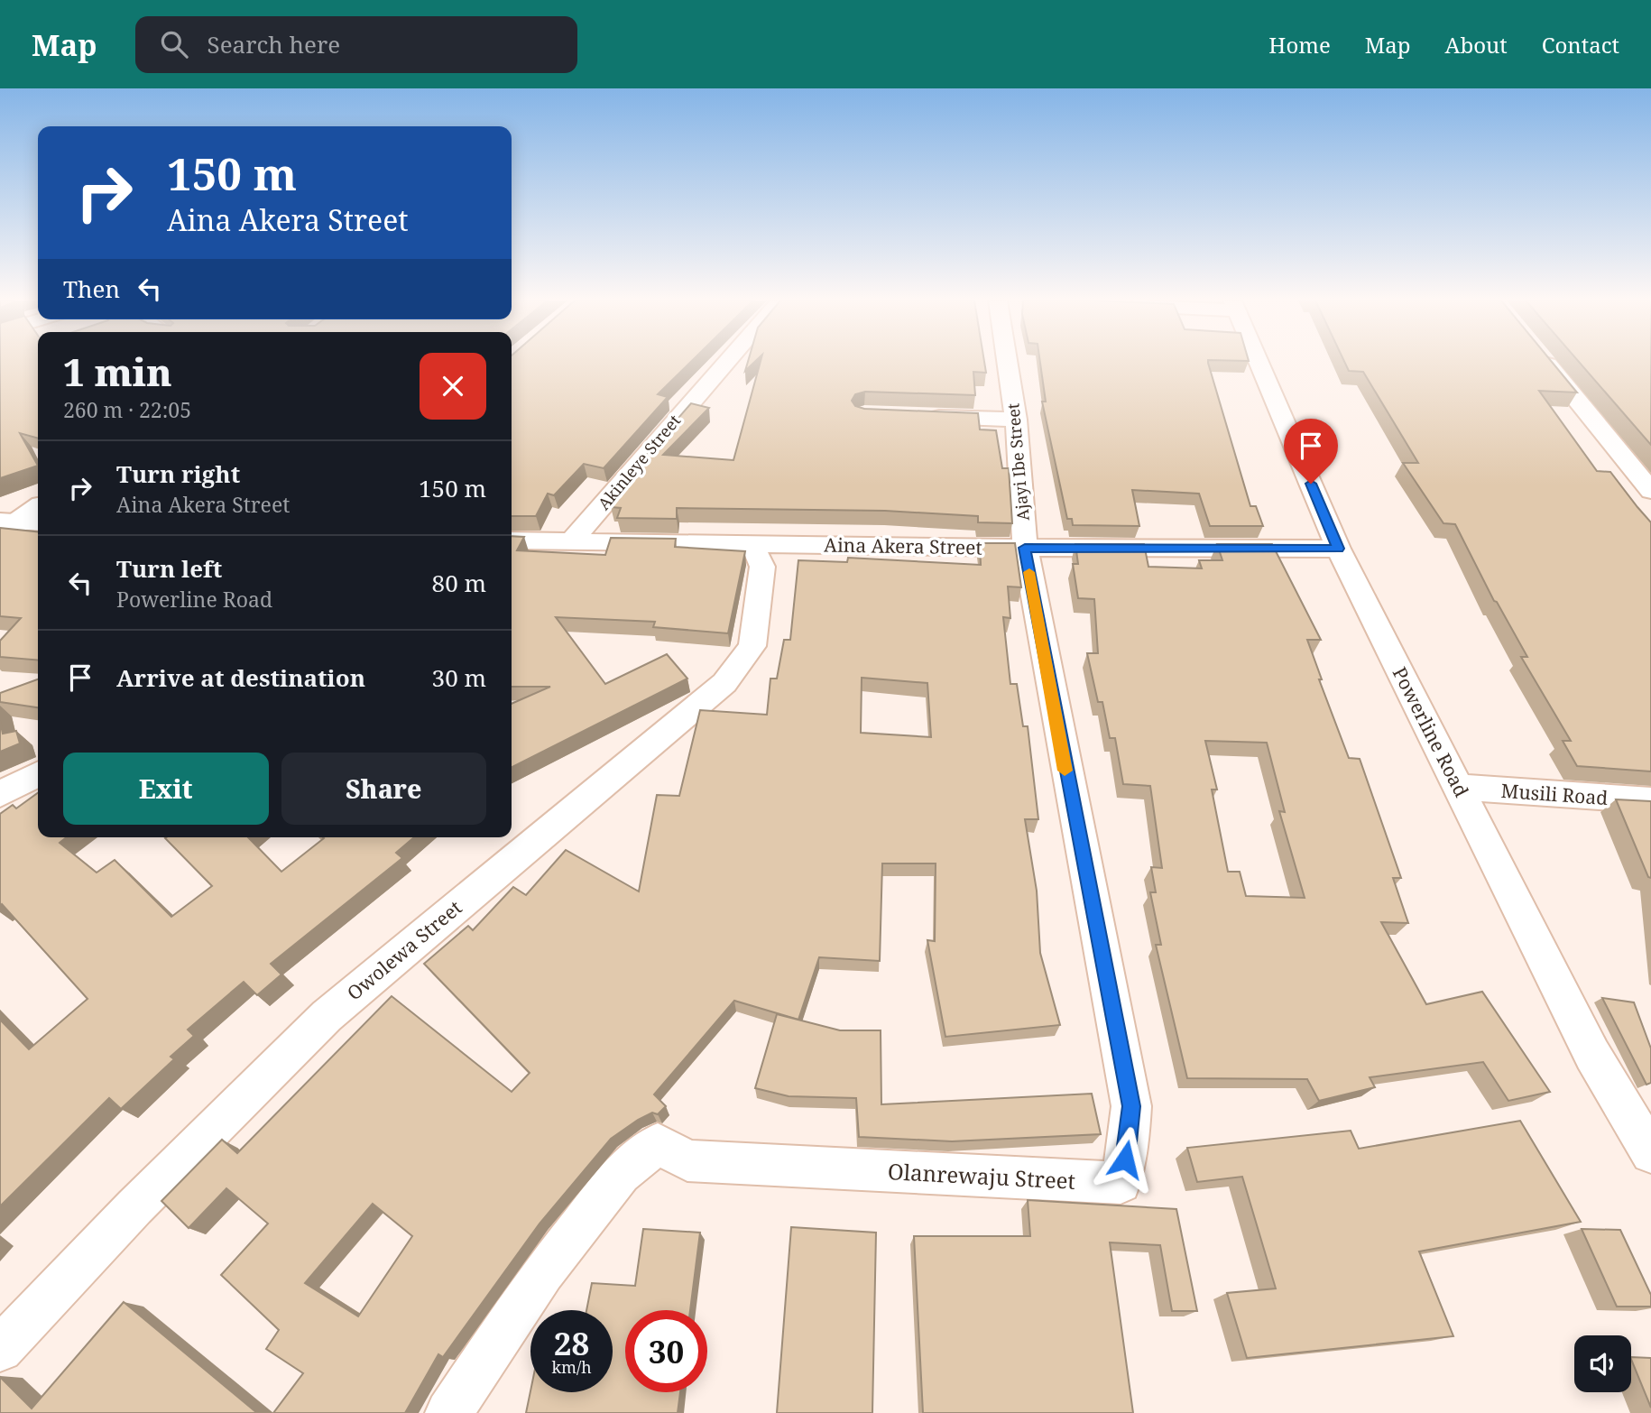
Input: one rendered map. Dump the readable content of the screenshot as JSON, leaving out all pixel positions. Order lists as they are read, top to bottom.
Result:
{
  "streets": {
    "street": [
      "Akinleye Street",
      "Ajayi Ibe Street",
      "Aina Akera Street",
      "Powerline Road",
      "Musili Road",
      "Owolewa Street",
      "Olanrewaju Street"
    ]
  },
  "crossings": [
    ["Akinleye Street", "Aina Akera Street"],
    ["Ajayi Ibe Street", "Aina Akera Street"],
    ["Ajayi Ibe Street", "Olanrewaju Street"],
    ["Aina Akera Street", "Powerline Road"],
    ["Aina Akera Street", "Owolewa Street"],
    ["Aina Akera Street", "Olanrewaju Street"],
    ["Powerline Road", "Musili Road"]
  ],
  "page": {
    "header": "Map",
    "search": "Search here",
    "nav": [
      "Home",
      "Map",
      "About",
      "Contact"
    ],
    "turn": ["150 m", "Aina Akera Street"],
    "then": "Then",
    "heading": ["1 min", "260 m · 22:05"],
    "list": [
      {
        "name": "Turn right",
        "note": "Aina Akera Street",
        "value": "150 m"
      },
      {
        "name": "Turn left",
        "note": "Powerline Road",
        "value": "80 m"
      },
      {
        "name": "Arrive at destination",
        "value": "30 m"
      }
    ],
    "buttons": ["Exit", "Share"],
    "speed": "28 km/h",
    "limit": "30"
  }
}
